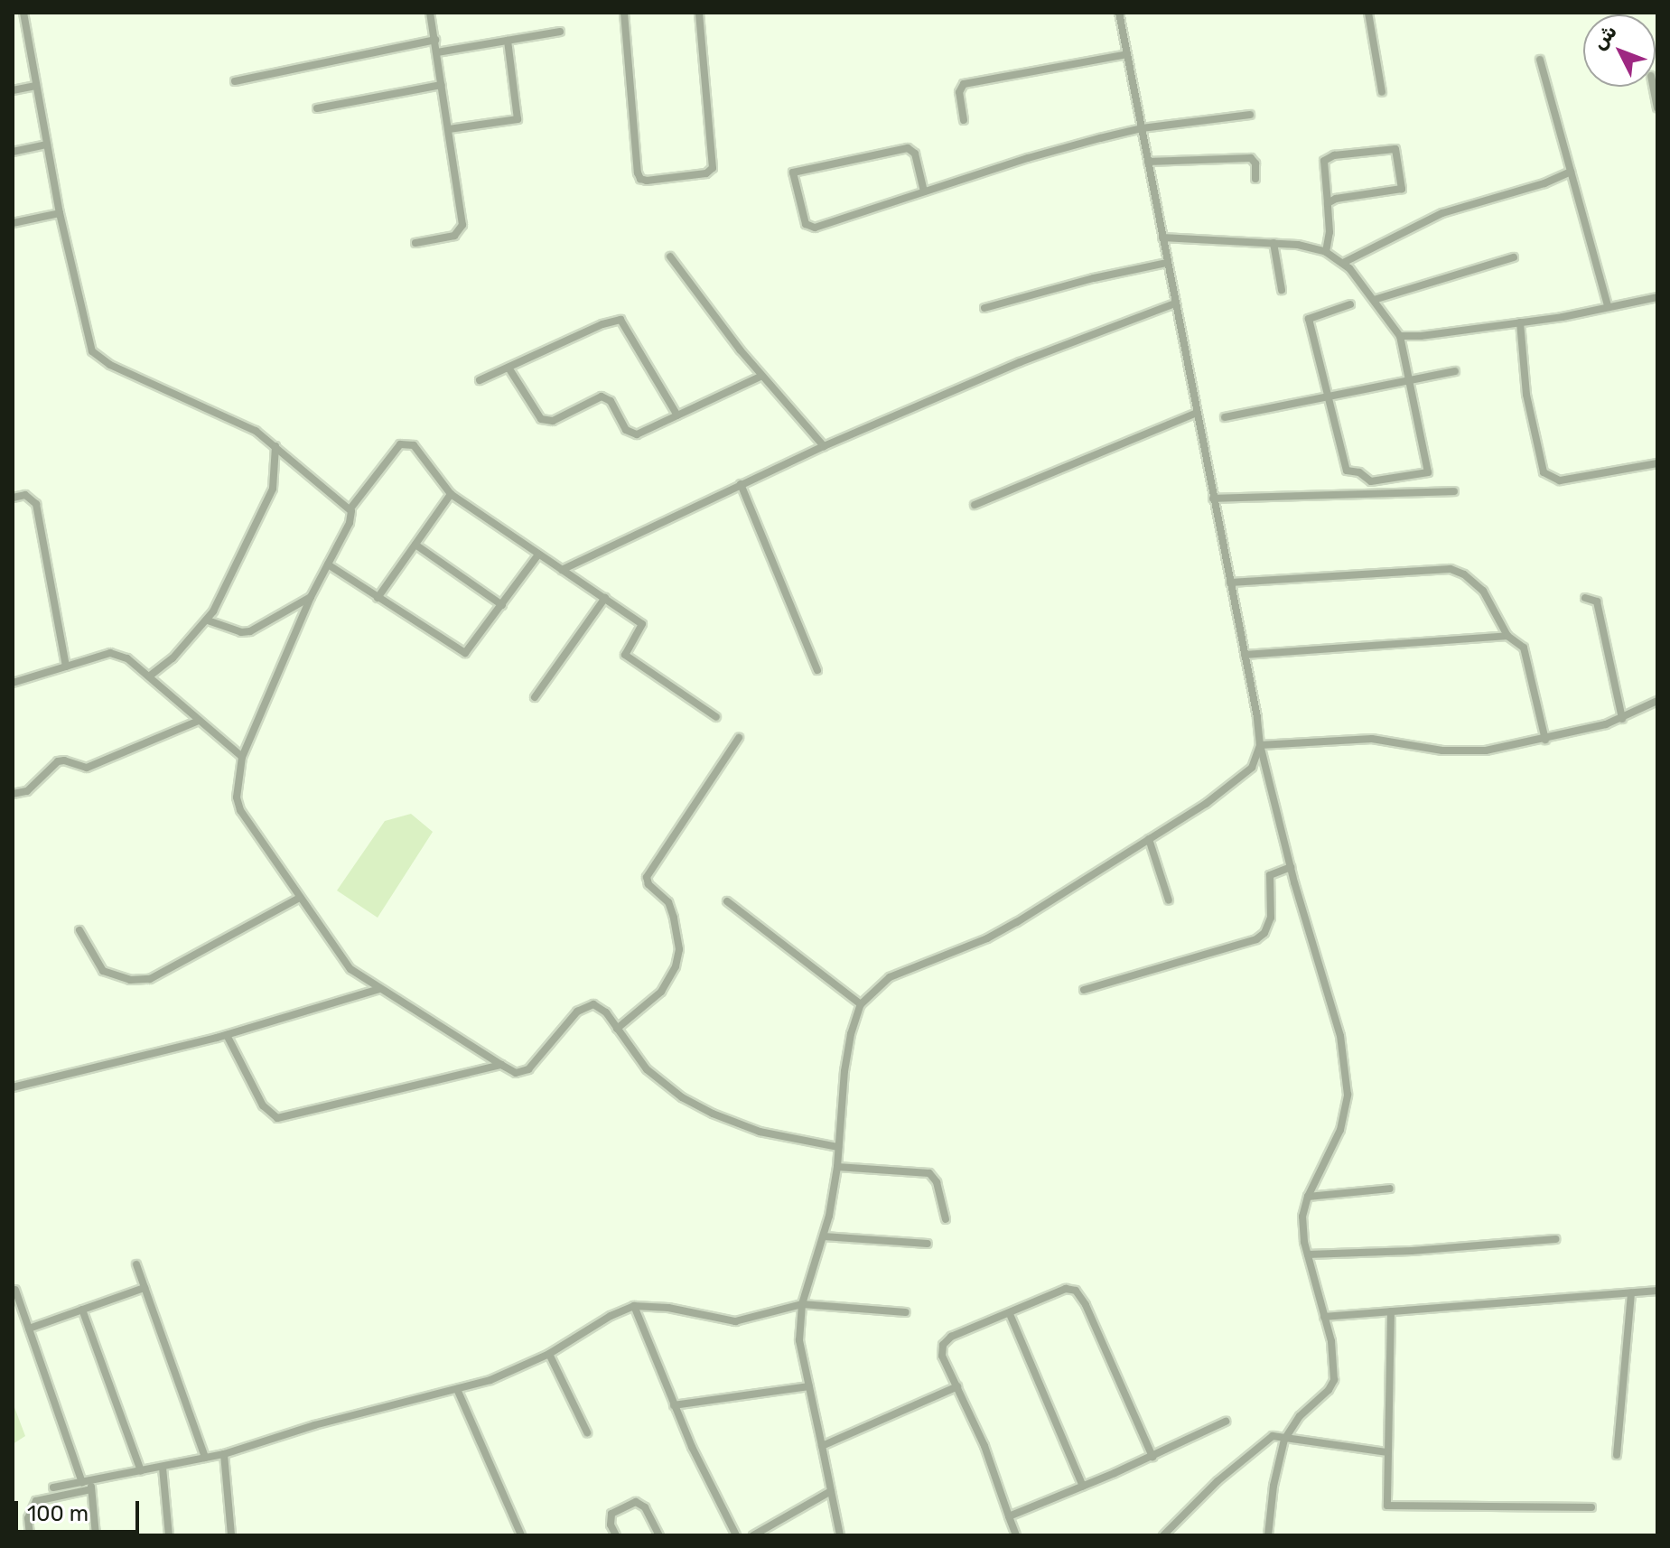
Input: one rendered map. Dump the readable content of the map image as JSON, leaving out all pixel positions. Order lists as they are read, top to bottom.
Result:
{
  "scale_bar": "100 m",
  "north": "top left"
}
